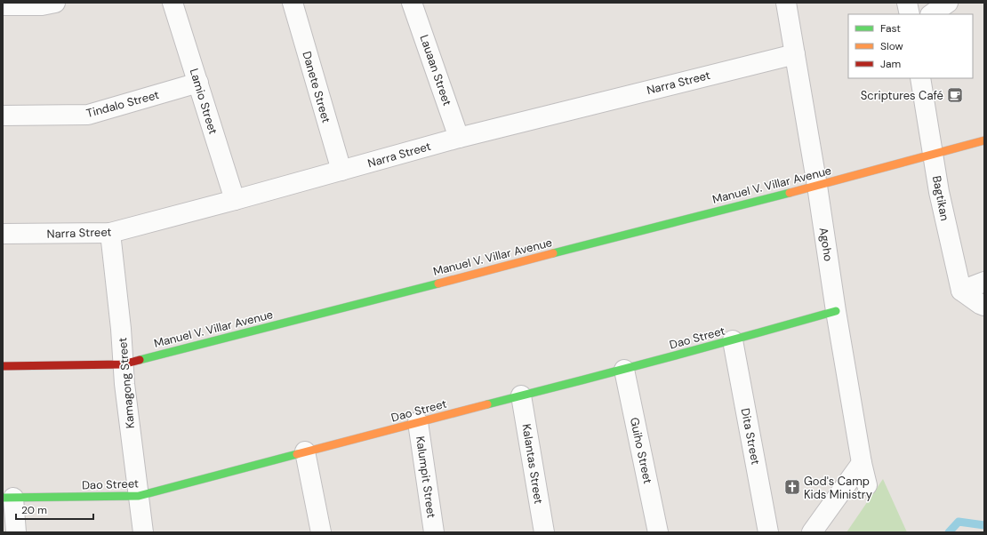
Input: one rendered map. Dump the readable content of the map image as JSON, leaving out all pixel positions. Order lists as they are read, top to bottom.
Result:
{
  "streets": {
    "street": [
      "Lauaan Street",
      "Narra Street",
      "Danete Street",
      "Lamio Street",
      "Tindalo Street",
      "Manuel V. Villar Avenue",
      "Bagtikan",
      "Agoho",
      "Dao Street",
      "Kamagong Street",
      "Dita Street",
      "Guiho Street",
      "Kalantas Street",
      "Kalumpit Street"
    ]
  },
  "crossings": [
    ["Lauaan Street", "Narra Street"],
    ["Narra Street", "Danete Street"],
    ["Narra Street", "Lamio Street"],
    ["Narra Street", "Agoho"],
    ["Narra Street", "Kamagong Street"],
    ["Lamio Street", "Tindalo Street"],
    ["Manuel V. Villar Avenue", "Bagtikan"],
    ["Manuel V. Villar Avenue", "Agoho"],
    ["Manuel V. Villar Avenue", "Kamagong Street"],
    ["Agoho", "Dao Street"],
    ["Dao Street", "Kamagong Street"],
    ["Dao Street", "Dita Street"],
    ["Dao Street", "Guiho Street"],
    ["Dao Street", "Kalantas Street"],
    ["Dao Street", "Kalumpit Street"]
  ],
  "places": {
    "cafe": ["Scriptures Café"],
    "church": ["God's Camp Kids Ministry"]
  },
  "legend": ["Fast", "Slow", "Jam"],
  "scale_bar": "20 m"
}
